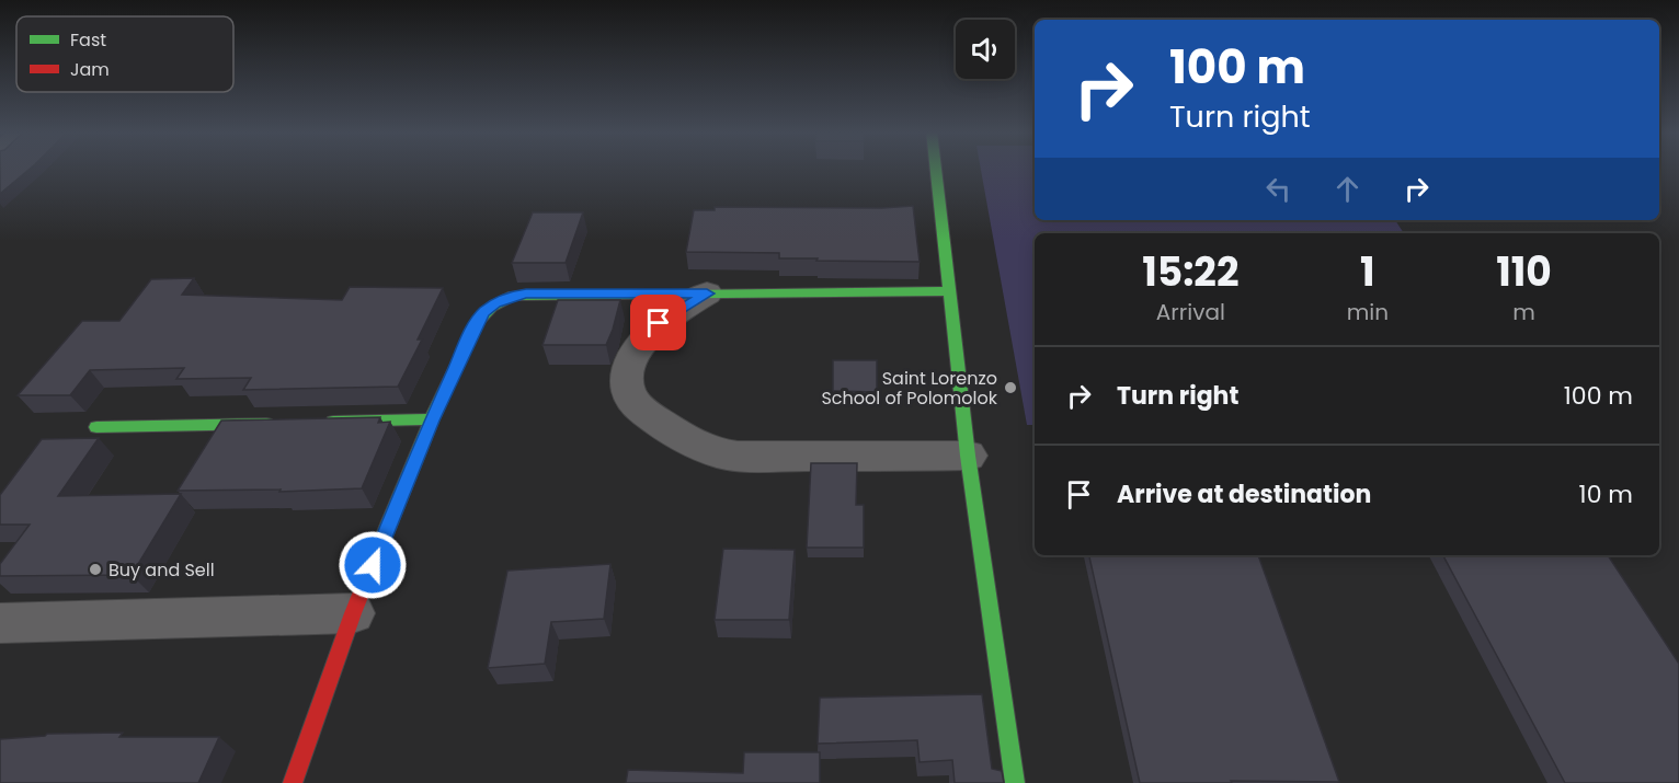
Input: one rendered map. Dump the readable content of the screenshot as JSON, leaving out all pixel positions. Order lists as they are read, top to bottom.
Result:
{
  "places": ["Saint Lorenzo School of Polomolok", "Buy and Sell"],
  "legend": ["Fast", "Jam"],
  "page": {
    "turn": ["100 m", "Turn right"],
    "eta": [
      "15:22",
      "Arrival",
      "1",
      "min",
      "110",
      "m"
    ],
    "list": [
      {
        "name": "Turn right",
        "value": "100 m"
      },
      {
        "name": "Arrive at destination",
        "value": "10 m"
      }
    ]
  }
}
